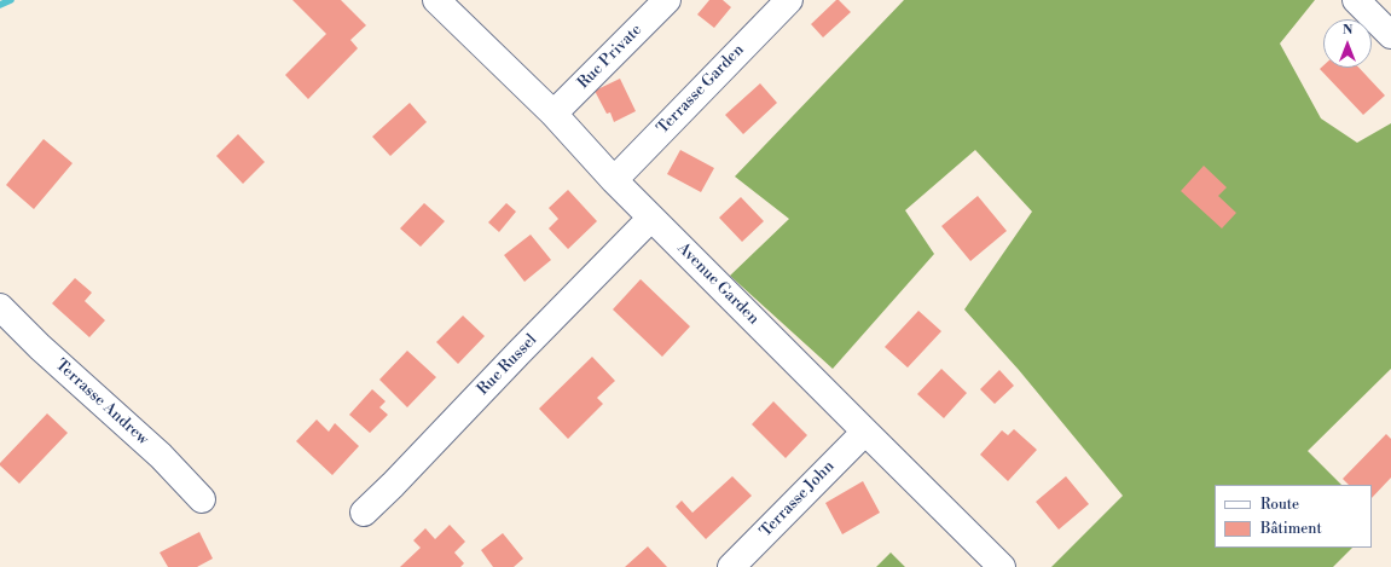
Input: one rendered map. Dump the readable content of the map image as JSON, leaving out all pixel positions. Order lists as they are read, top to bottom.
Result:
{
  "streets": {
    "street": [
      "Rue Private",
      "Terrasse Garden",
      "Avenue Garden",
      "Rue Russel",
      "Terrasse Andrew",
      "Terrasse John"
    ]
  },
  "crossings": [
    ["Rue Private", "Avenue Garden"],
    ["Terrasse Garden", "Avenue Garden"],
    ["Avenue Garden", "Rue Russel"],
    ["Avenue Garden", "Terrasse John"]
  ],
  "legend": ["Route", "Bâtiment"],
  "north": "top"
}
